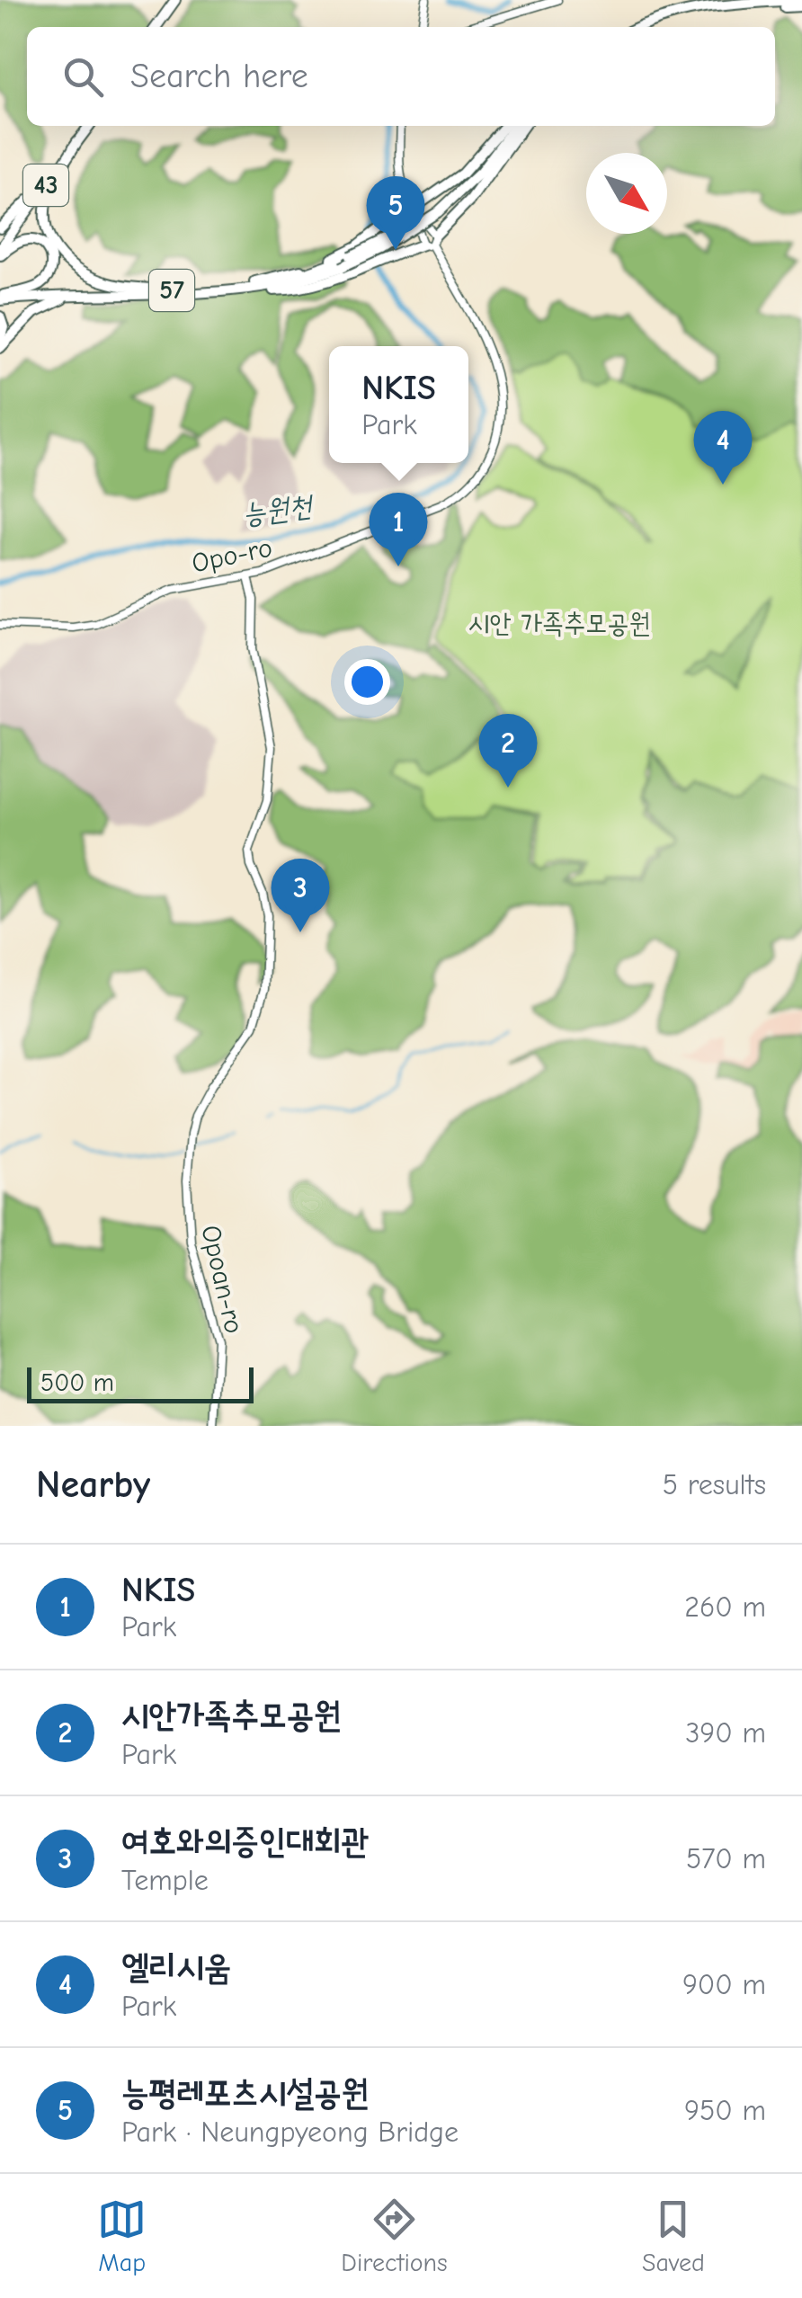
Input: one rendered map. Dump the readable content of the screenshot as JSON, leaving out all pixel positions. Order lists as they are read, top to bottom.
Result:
{
  "streets": {
    "highway": ["43", "57"],
    "street": ["Opo-ro", "Opoan-ro"]
  },
  "crossings": [
    ["Opo-ro", "Opoan-ro"]
  ],
  "water": ["능원천"],
  "parks": ["시안 가족추모공원"],
  "scale_bar": "500 m",
  "north": "bottom right",
  "page": {
    "search": "Search here",
    "pins": [
      "5",
      "4",
      "1",
      "2",
      "3"
    ],
    "popup": ["NKIS", "Park"],
    "scale": "500 m",
    "heading": ["Nearby", "5 results"],
    "list": [
      {
        "mark": "1",
        "name": "NKIS",
        "note": "Park",
        "value": "260 m"
      },
      {
        "mark": "2",
        "name": "시안가족추모공원",
        "note": "Park",
        "value": "390 m"
      },
      {
        "mark": "3",
        "name": "여호와의증인대회관",
        "note": "Temple",
        "value": "570 m"
      },
      {
        "mark": "4",
        "name": "엘리시움",
        "note": "Park",
        "value": "900 m"
      },
      {
        "mark": "5",
        "name": "능평레포츠시설공원",
        "note": "Park · Neungpyeong Bridge",
        "value": "950 m"
      }
    ],
    "nav": ["Map", "Directions", "Saved"]
  }
}
